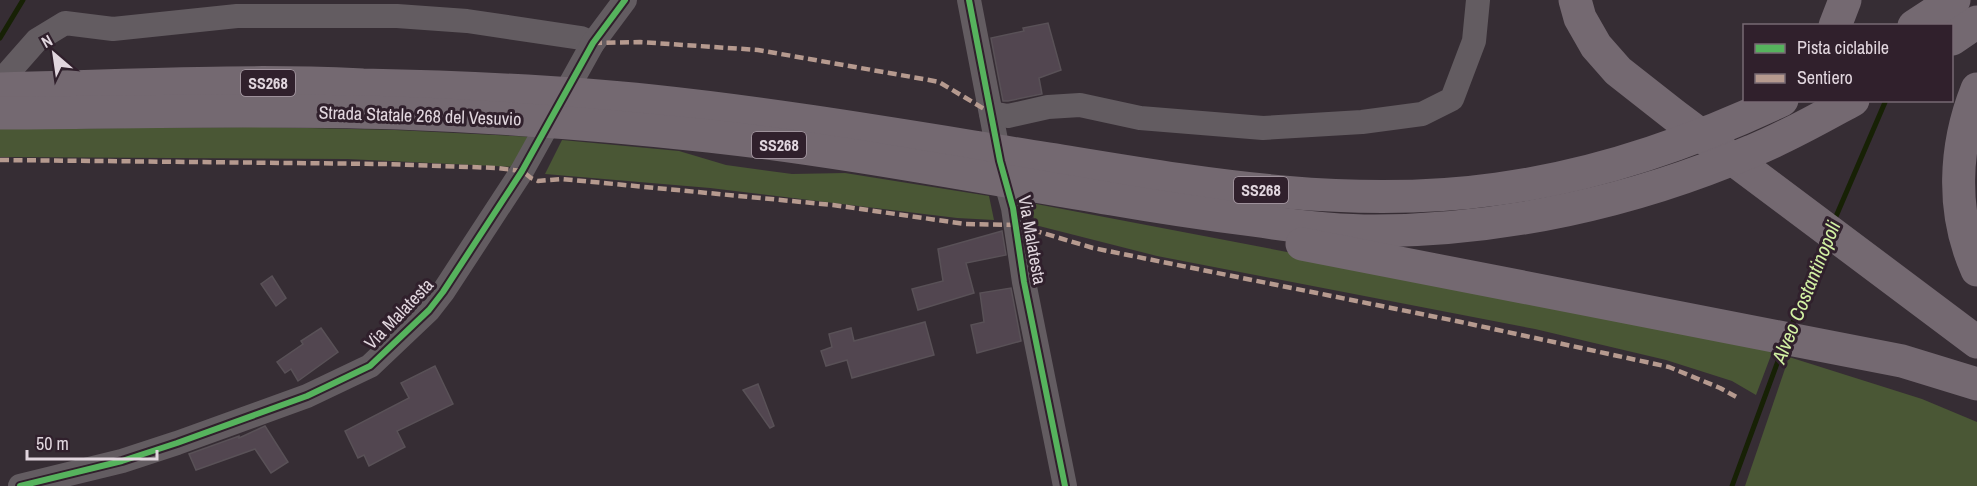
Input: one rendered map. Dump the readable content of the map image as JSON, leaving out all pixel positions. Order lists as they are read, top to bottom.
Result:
{
  "streets": {
    "highway": ["SS268", "Strada Statale 268 del Vesuvio"],
    "street": ["Via Malatesta"]
  },
  "water": ["Alveo Costantinopoli"],
  "legend": ["Pista ciclabile", "Sentiero"],
  "scale_bar": "50 m",
  "north": "top left"
}
